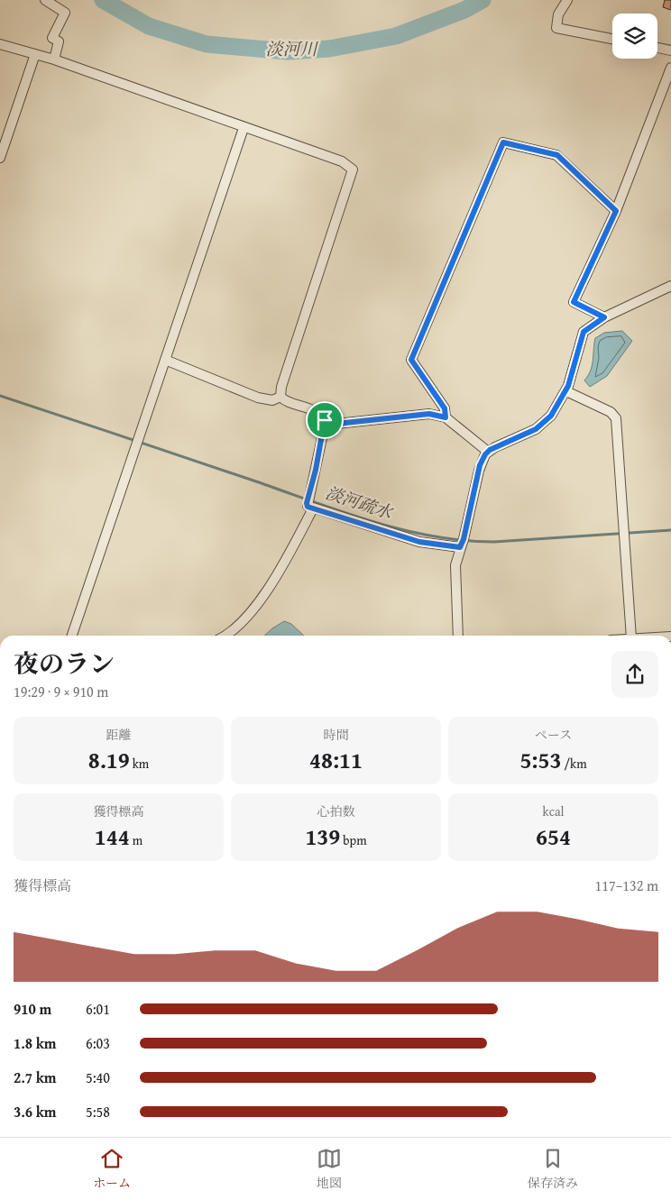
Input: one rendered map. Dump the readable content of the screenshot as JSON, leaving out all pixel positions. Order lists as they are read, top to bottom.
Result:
{
  "water": ["淡河川", "淡河疏水"],
  "page": {
    "heading": ["夜のラン", "19:29 · 9 × 910 m"],
    "stats": [
      ["距離", "8.19 km"],
      ["時間", "48:11"],
      ["ペース", "5:53 /km"],
      ["獲得標高", "144 m"],
      ["心拍数", "139 bpm"],
      ["kcal", "654"]
    ],
    "chart": ["獲得標高", "117–132 m"],
    "list": [
      {
        "name": "910 m",
        "note": "6:01"
      },
      {
        "name": "1.8 km",
        "note": "6:03"
      },
      {
        "name": "2.7 km",
        "note": "5:40"
      },
      {
        "name": "3.6 km",
        "note": "5:58"
      }
    ],
    "tabs": ["ホーム", "地図", "保存済み"]
  }
}
